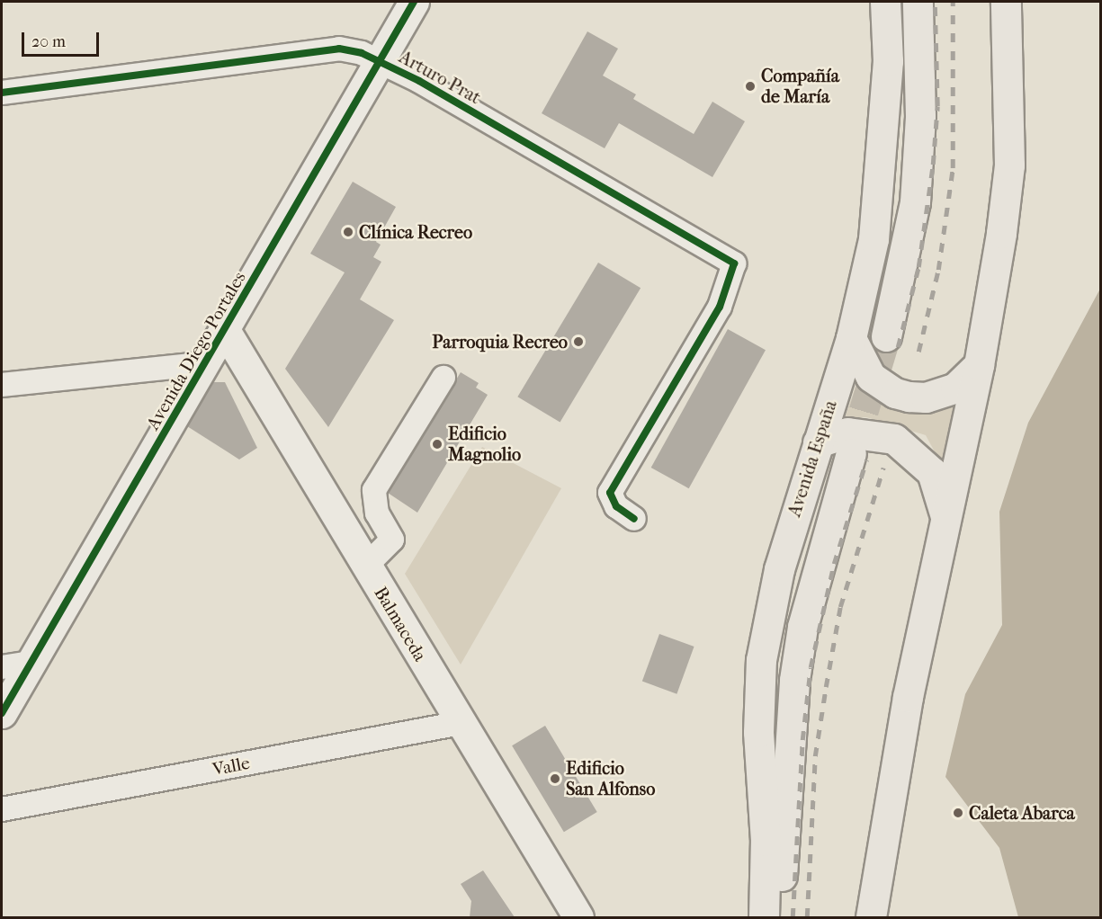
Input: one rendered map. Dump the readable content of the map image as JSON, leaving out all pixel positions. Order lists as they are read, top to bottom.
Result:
{
  "streets": {
    "main road": ["Avenida España"],
    "street": [
      "Arturo Prat",
      "Avenida Diego Portales",
      "Balmaceda",
      "Valle"
    ]
  },
  "crossings": [
    ["Arturo Prat", "Avenida Diego Portales"],
    ["Avenida Diego Portales", "Balmaceda"],
    ["Balmaceda", "Valle"]
  ],
  "places": [
    "Compañía de María",
    "Clínica Recreo",
    "Parroquia Recreo",
    "Edificio Magnolio",
    "Edificio San Alfonso",
    "Caleta Abarca"
  ],
  "scale_bar": "20 m"
}
